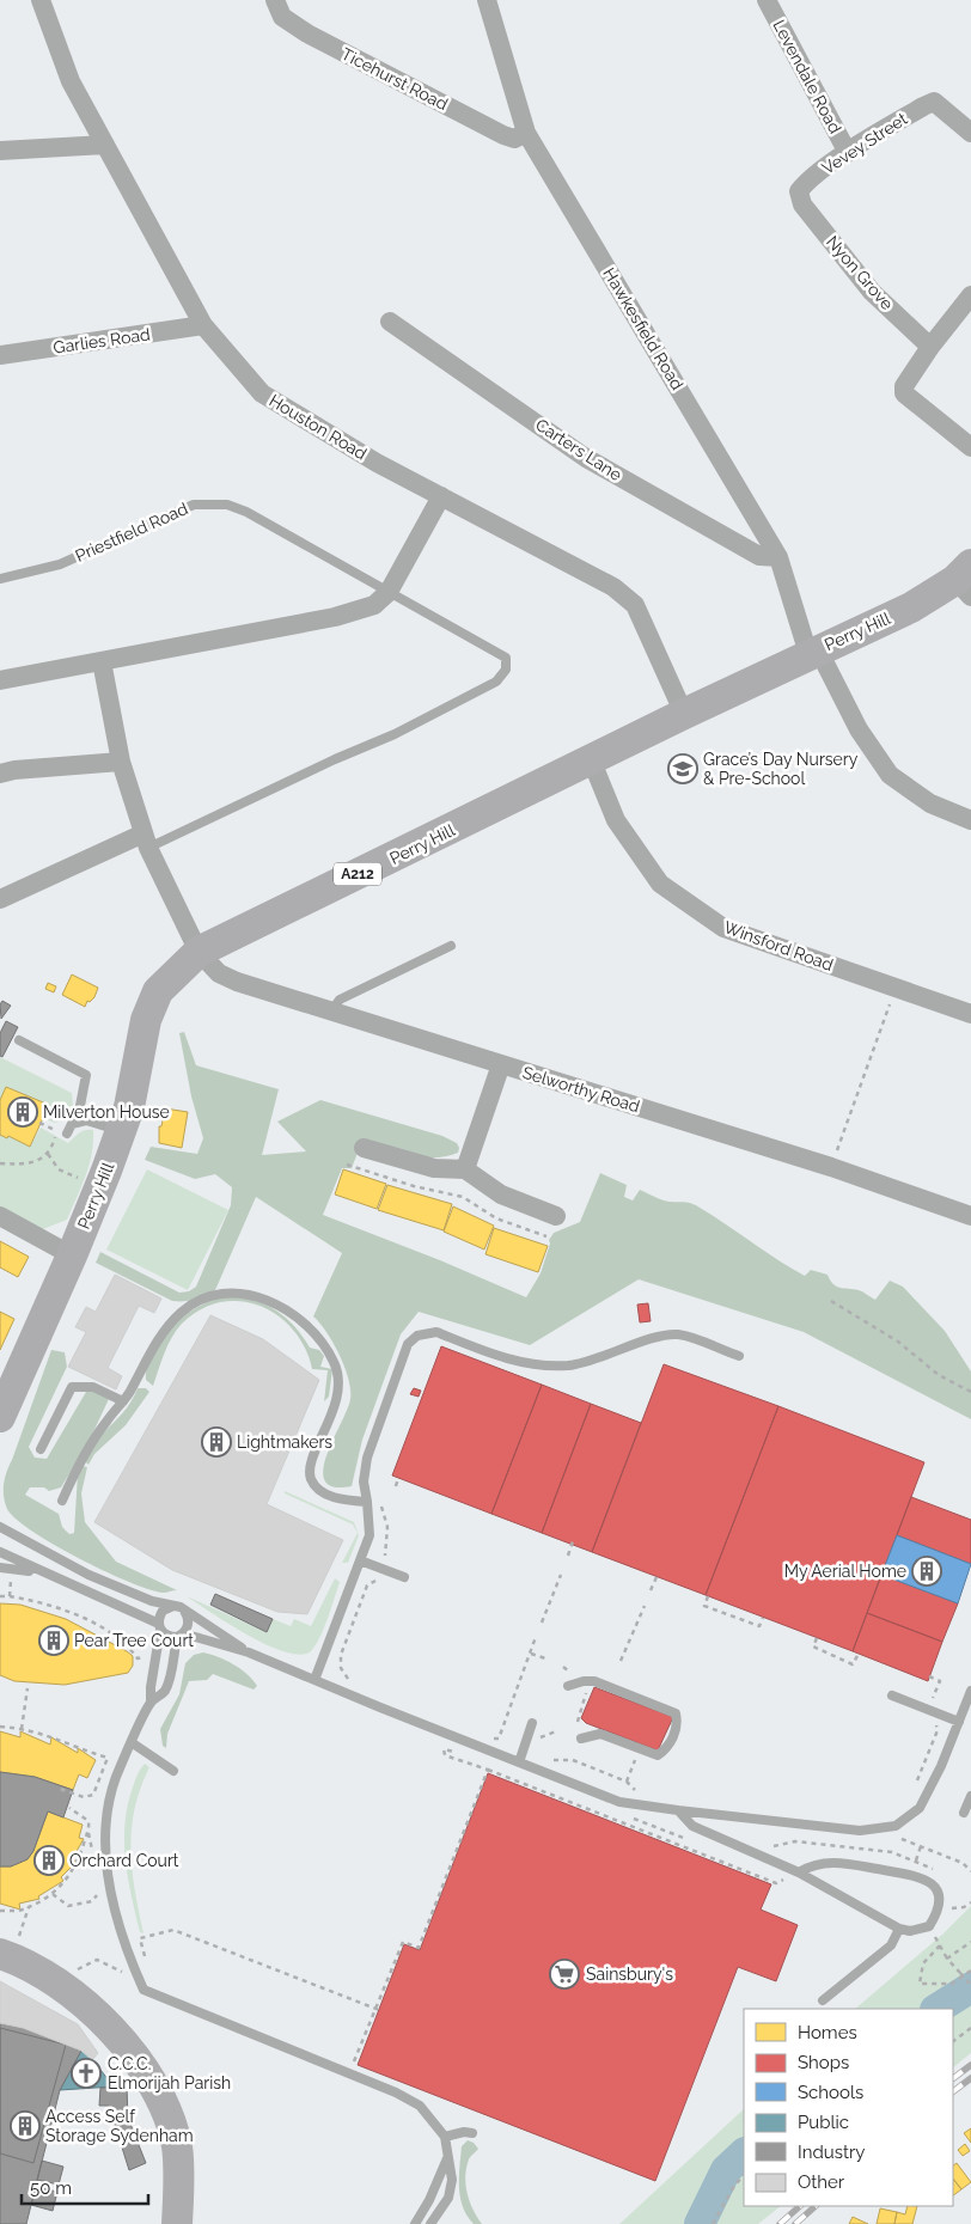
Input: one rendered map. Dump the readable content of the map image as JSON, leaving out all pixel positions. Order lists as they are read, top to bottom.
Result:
{
  "streets": {
    "main road": ["Perry Hill", "A212"],
    "street": [
      "Levendale Road",
      "Ticehurst Road",
      "Vevey Street",
      "Nyon Grove",
      "Hawkesfield Road",
      "Garlies Road",
      "Houston Road",
      "Carters Lane",
      "Winsford Road",
      "Selworthy Road"
    ],
    "lane": ["Priestfield Road"]
  },
  "crossings": [
    ["Levendale Road", "Vevey Street"],
    ["Ticehurst Road", "Hawkesfield Road"],
    ["Vevey Street", "Nyon Grove"],
    ["Hawkesfield Road", "Carters Lane"],
    ["Hawkesfield Road", "Perry Hill"],
    ["Garlies Road", "Houston Road"],
    ["Houston Road", "Perry Hill"],
    ["Priestfield Road", "Selworthy Road"],
    ["Perry Hill", "Winsford Road"],
    ["Perry Hill", "Selworthy Road"]
  ],
  "places": {
    "school or university": ["Grace’s Day Nursery & Pre-School"],
    "building": [
      "Milverton House",
      "Lightmakers",
      "My Aerial Home",
      "Pear Tree Court",
      "Orchard Court",
      "Access Self Storage Sydenham"
    ],
    "supermarket": ["Sainsbury's"],
    "church": ["C.C.C. Elmorijah Parish"]
  },
  "legend": [
    "Homes",
    "Shops",
    "Schools",
    "Public",
    "Industry",
    "Other"
  ],
  "scale_bar": "50 m"
}
